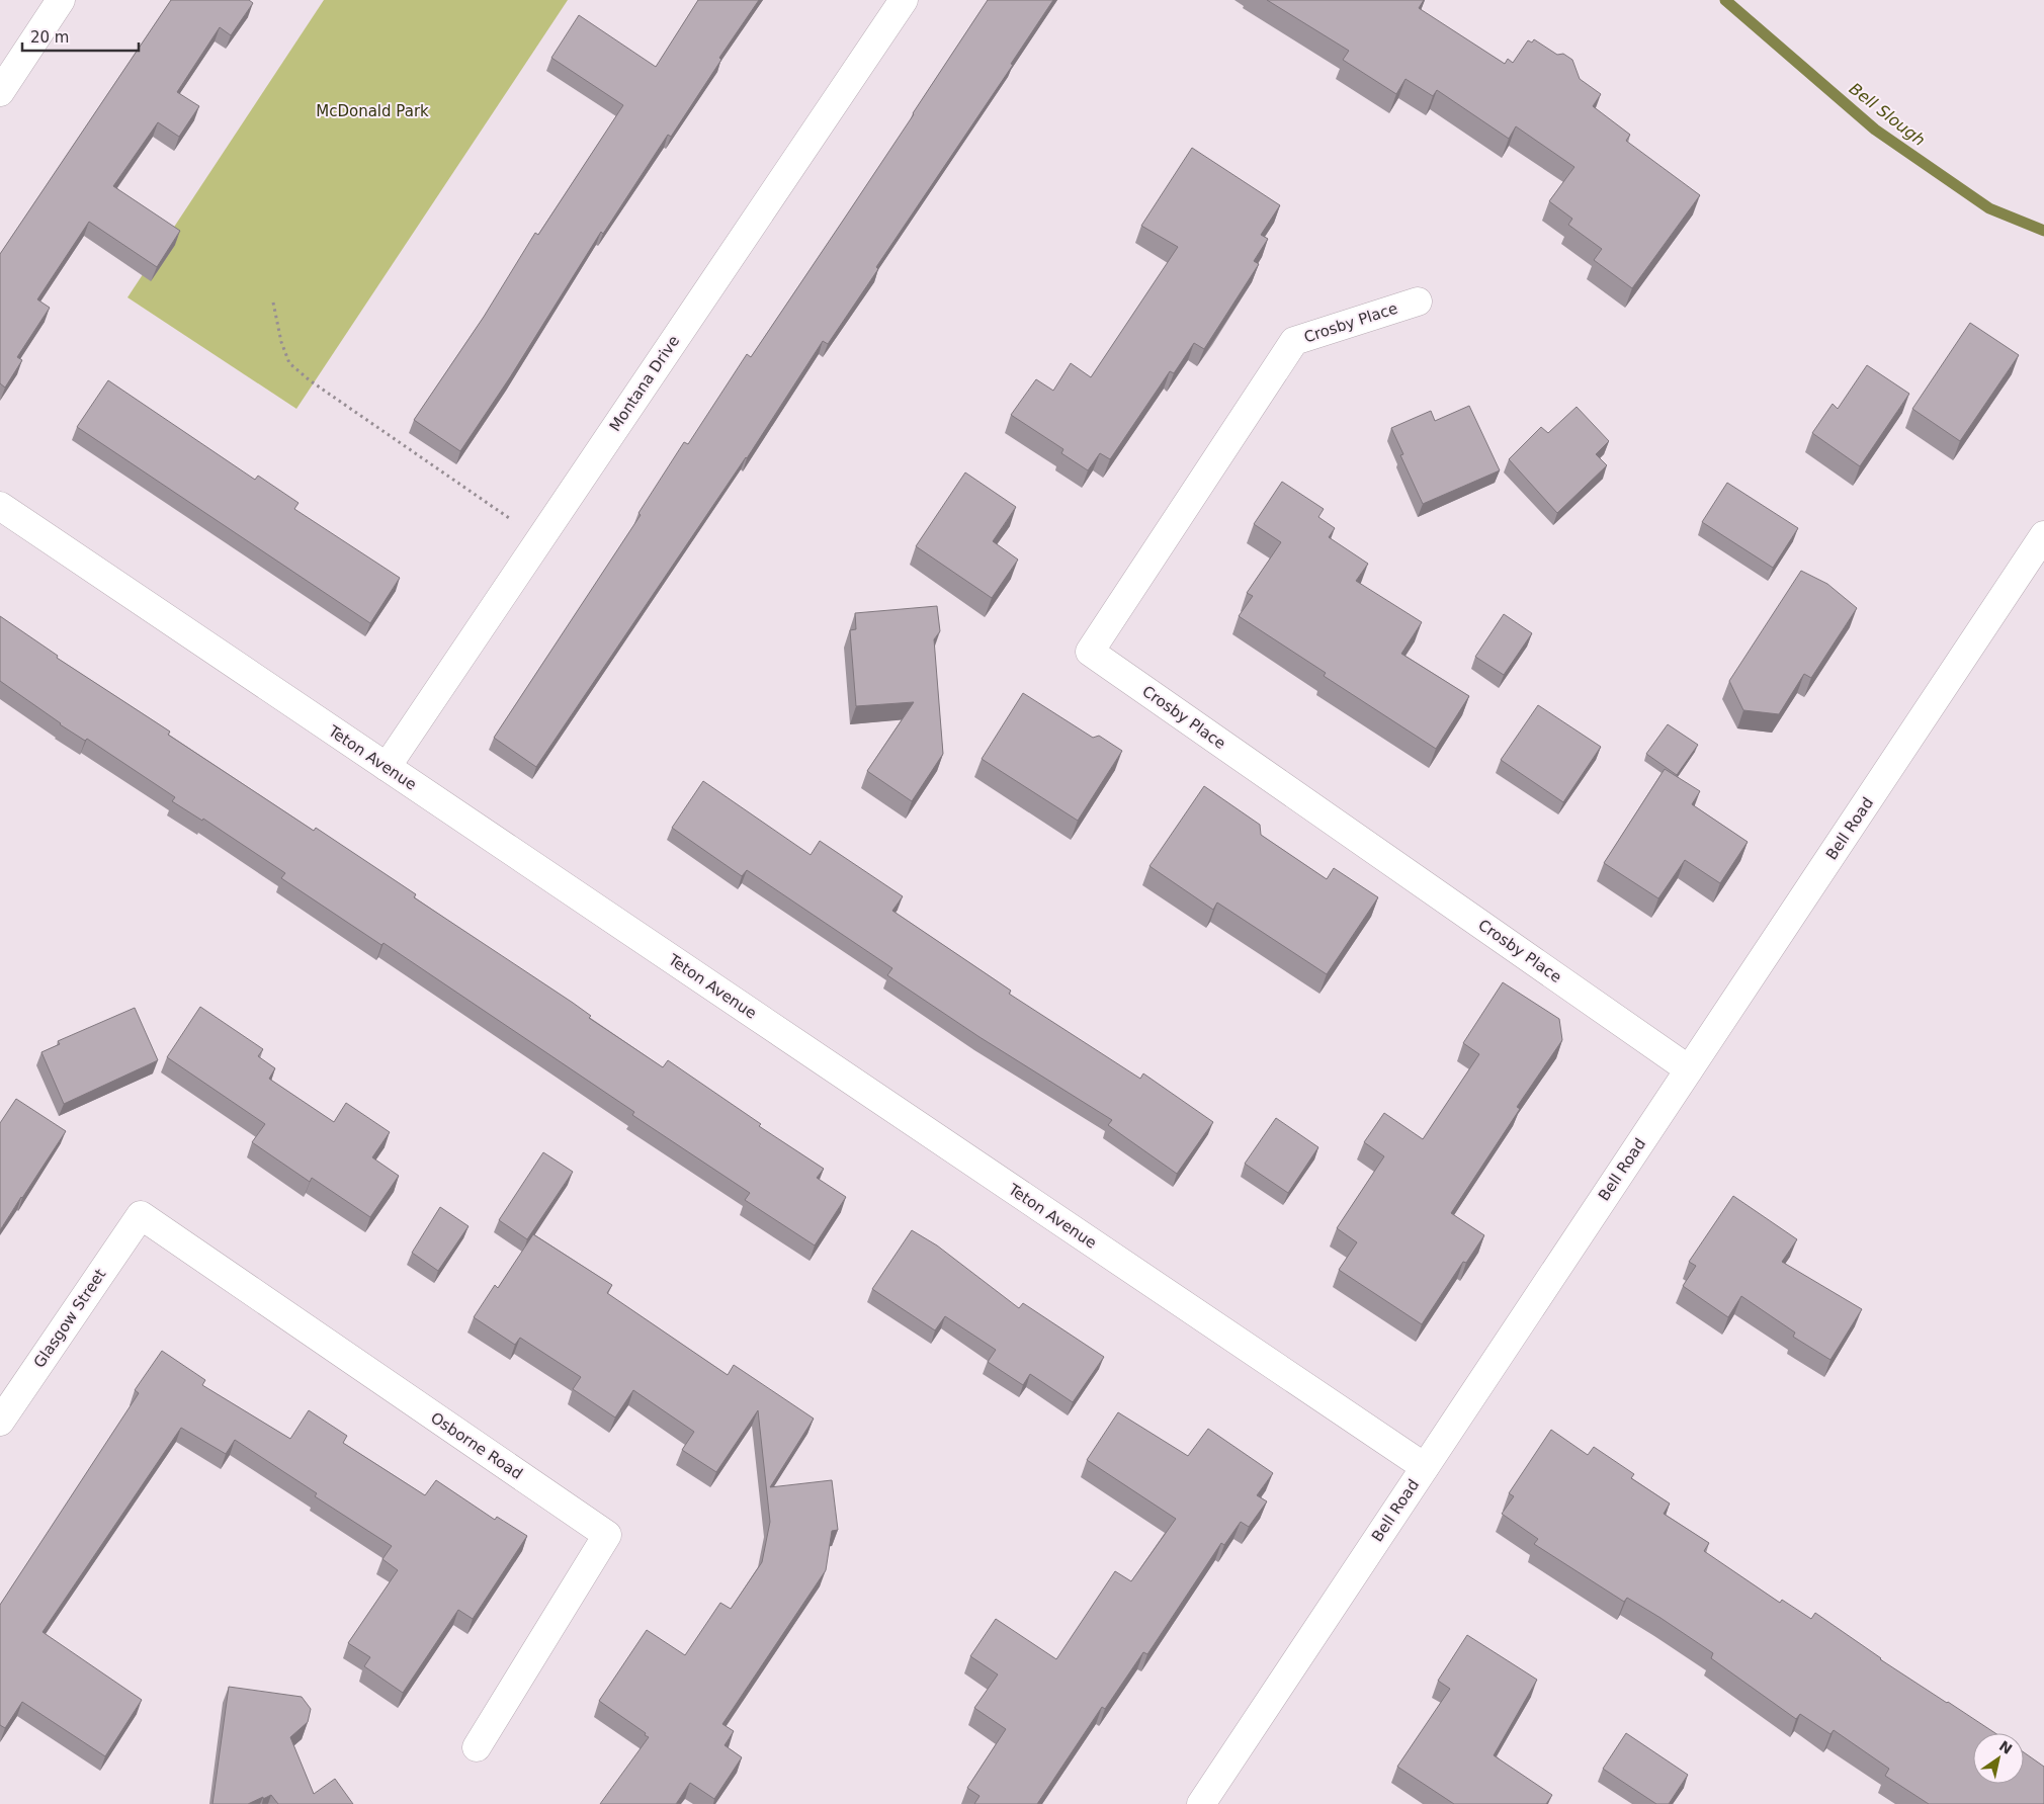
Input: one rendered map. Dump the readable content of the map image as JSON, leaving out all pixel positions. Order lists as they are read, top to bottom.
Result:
{
  "streets": {
    "street": [
      "Crosby Place",
      "Montana Drive",
      "Teton Avenue",
      "Bell Road",
      "Glasgow Street",
      "Osborne Road"
    ]
  },
  "crossings": [
    ["Crosby Place", "Bell Road"],
    ["Montana Drive", "Teton Avenue"],
    ["Teton Avenue", "Bell Road"],
    ["Glasgow Street", "Osborne Road"]
  ],
  "water": ["Bell Slough"],
  "parks": ["McDonald Park"],
  "scale_bar": "20 m",
  "north": "top right"
}
